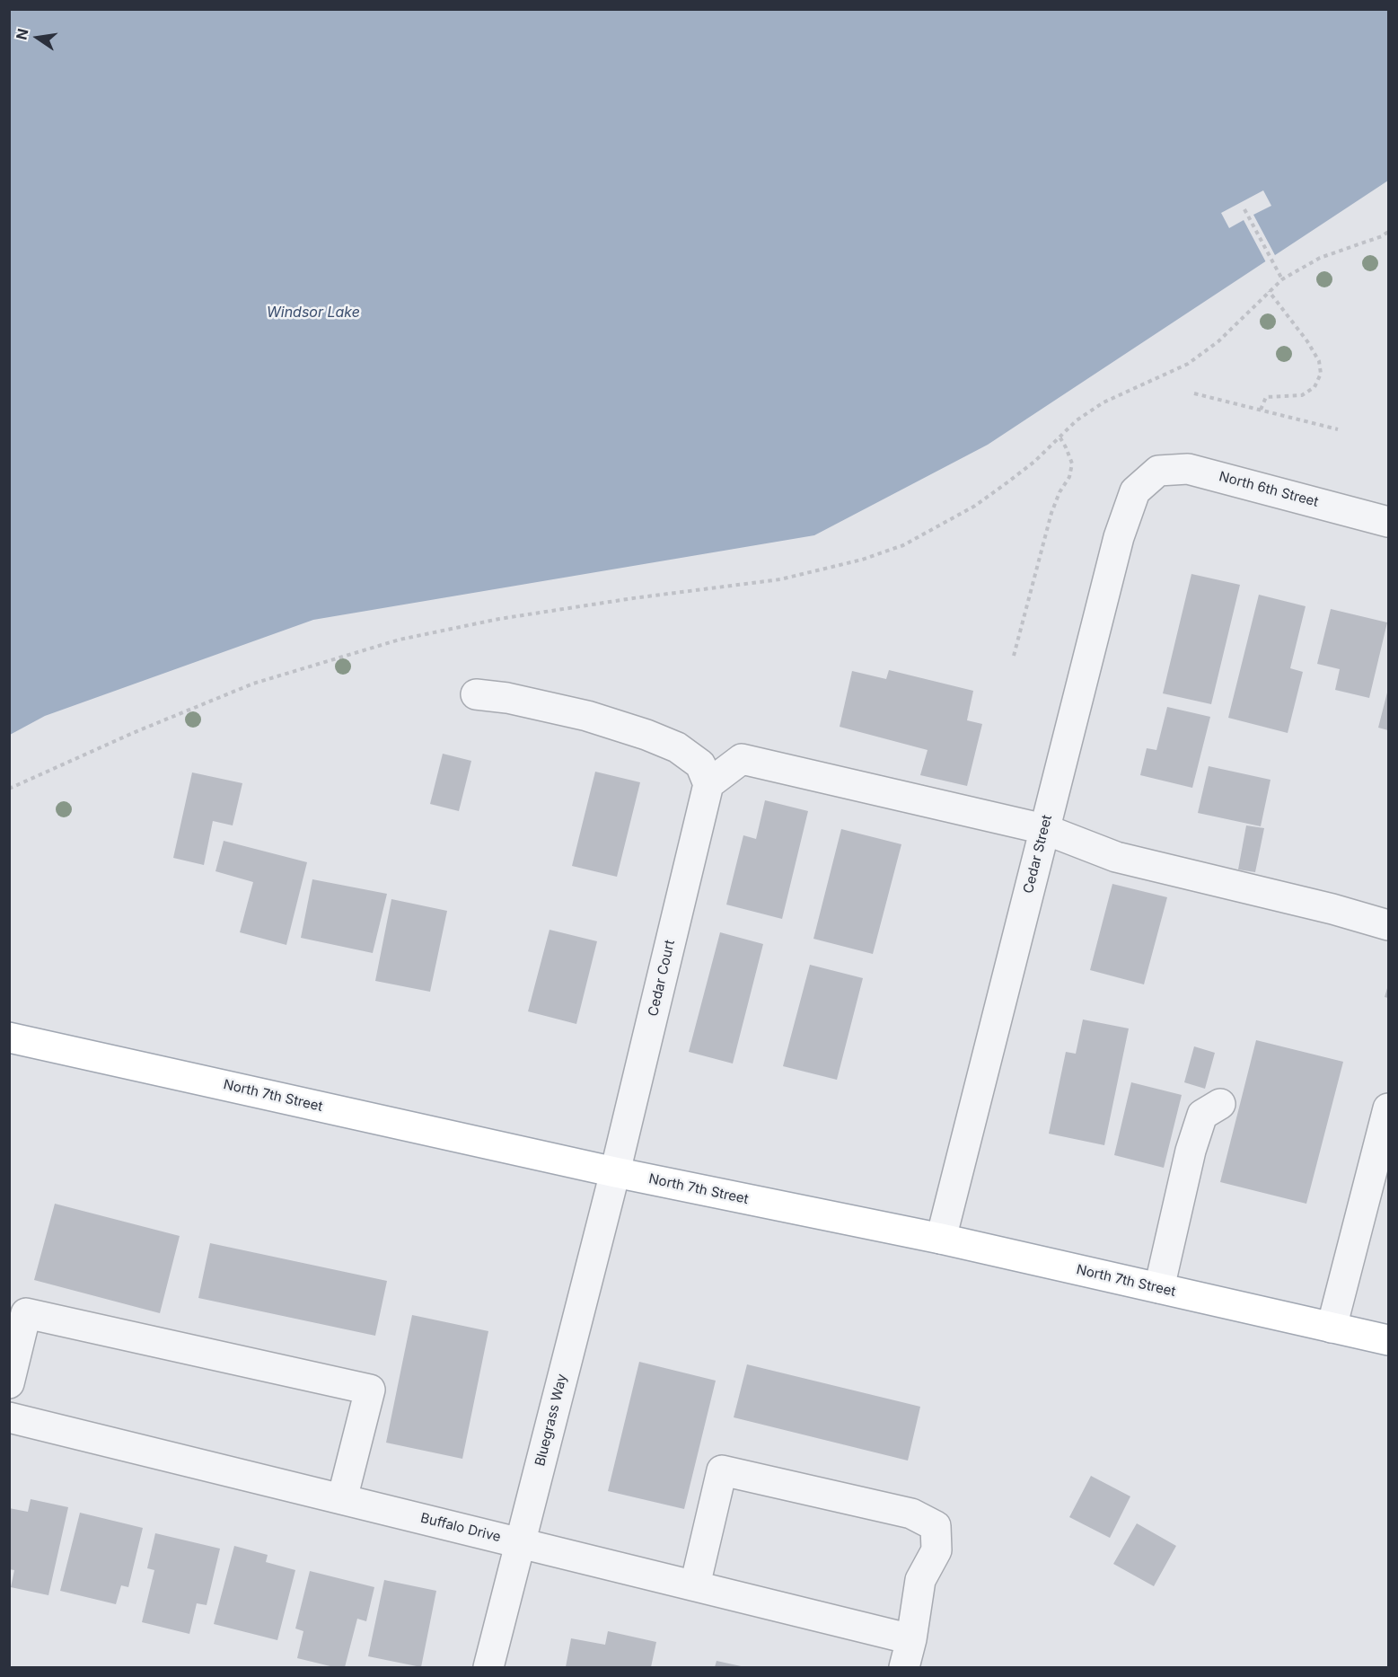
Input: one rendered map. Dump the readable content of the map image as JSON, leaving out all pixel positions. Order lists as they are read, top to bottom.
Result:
{
  "streets": {
    "main road": ["North 7th Street"],
    "street": [
      "North 6th Street",
      "Cedar Street",
      "Cedar Court",
      "Bluegrass Way",
      "Buffalo Drive"
    ]
  },
  "crossings": [
    ["North 6th Street", "Cedar Street"],
    ["Cedar Street", "North 7th Street"],
    ["Cedar Court", "North 7th Street"],
    ["Cedar Court", "Bluegrass Way"],
    ["North 7th Street", "Bluegrass Way"],
    ["Bluegrass Way", "Buffalo Drive"]
  ],
  "water": ["Windsor Lake"],
  "north": "left"
}
